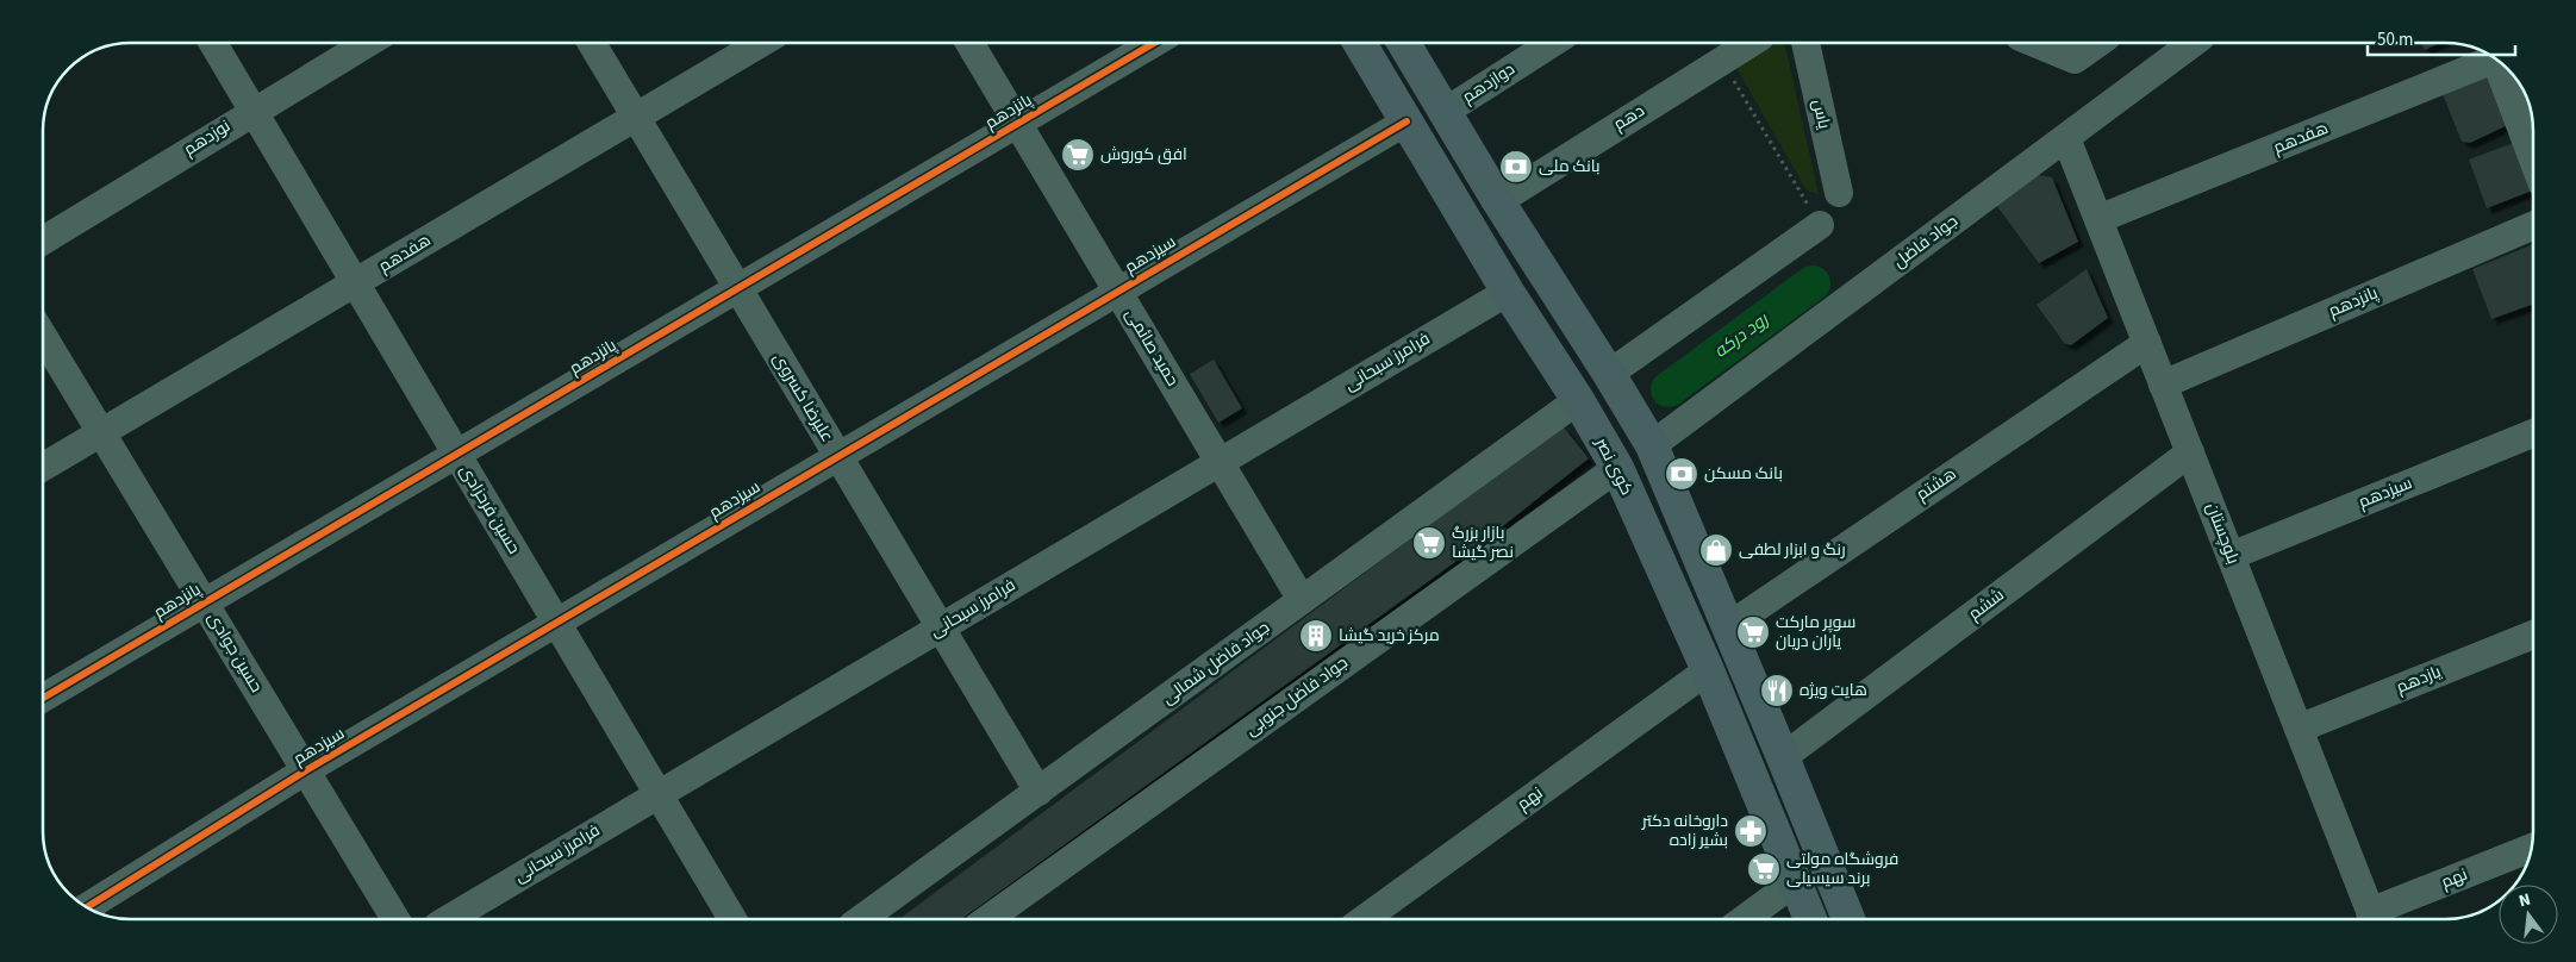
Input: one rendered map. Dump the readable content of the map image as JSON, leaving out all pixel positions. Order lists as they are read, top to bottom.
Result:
{
  "streets": {
    "main road": ["کوی نصر"],
    "street": [
      "دوازدهم",
      "پانزدهم",
      "یاس",
      "دهم",
      "نوزدهم",
      "هفدهم",
      "جواد فاضل",
      "سیزدهم",
      "حمید صائمی",
      "فرامرز سبحانی",
      "علیرضا کسروی",
      "هشتم",
      "حسین فرحزادی",
      "بلوچستان",
      "ششم",
      "حسین جوادی",
      "جواد فاضل شمالی",
      "یازدهم",
      "جواد فاضل جنوبی",
      "نهم"
    ]
  },
  "crossings": [
    ["پانزدهم", "حمید صائمی"],
    ["پانزدهم", "علیرضا کسروی"],
    ["پانزدهم", "حسین فرحزادی"],
    ["پانزدهم", "بلوچستان"],
    ["پانزدهم", "حسین جوادی"],
    ["نوزدهم", "حسین فرحزادی"],
    ["هفدهم", "علیرضا کسروی"],
    ["هفدهم", "حسین فرحزادی"],
    ["هفدهم", "بلوچستان"],
    ["هفدهم", "حسین جوادی"],
    ["جواد فاضل", "بلوچستان"],
    ["سیزدهم", "حمید صائمی"],
    ["سیزدهم", "علیرضا کسروی"],
    ["سیزدهم", "کوی نصر"],
    ["سیزدهم", "حسین فرحزادی"],
    ["سیزدهم", "بلوچستان"],
    ["سیزدهم", "حسین جوادی"],
    ["حمید صائمی", "فرامرز سبحانی"],
    ["حمید صائمی", "جواد فاضل شمالی"],
    ["فرامرز سبحانی", "علیرضا کسروی"],
    ["فرامرز سبحانی", "کوی نصر"],
    ["فرامرز سبحانی", "حسین فرحزادی"],
    ["علیرضا کسروی", "جواد فاضل شمالی"],
    ["کوی نصر", "جواد فاضل شمالی"],
    ["کوی نصر", "جواد فاضل جنوبی"],
    ["کوی نصر", "نهم"],
    ["هشتم", "بلوچستان"],
    ["بلوچستان", "ششم"],
    ["بلوچستان", "یازدهم"]
  ],
  "water": ["رود درکه"],
  "places": {
    "supermarket": [
      "افق کوروش",
      "بازار بزرگ نصر گیشا",
      "سوپر مارکت یاران دریان",
      "فروشگاه مولتی برند سیسیلی"
    ],
    "bank": ["بانک ملی", "بانک مسکن"],
    "shop": ["رنگ و ابزار لطفی"],
    "building": ["مرکز خرید گیشا"],
    "restaurant": ["هایت ویژه"],
    "pharmacy": ["داروخانه دکتر بشیر زاده"]
  },
  "scale_bar": "50 m",
  "north": "top"
}
